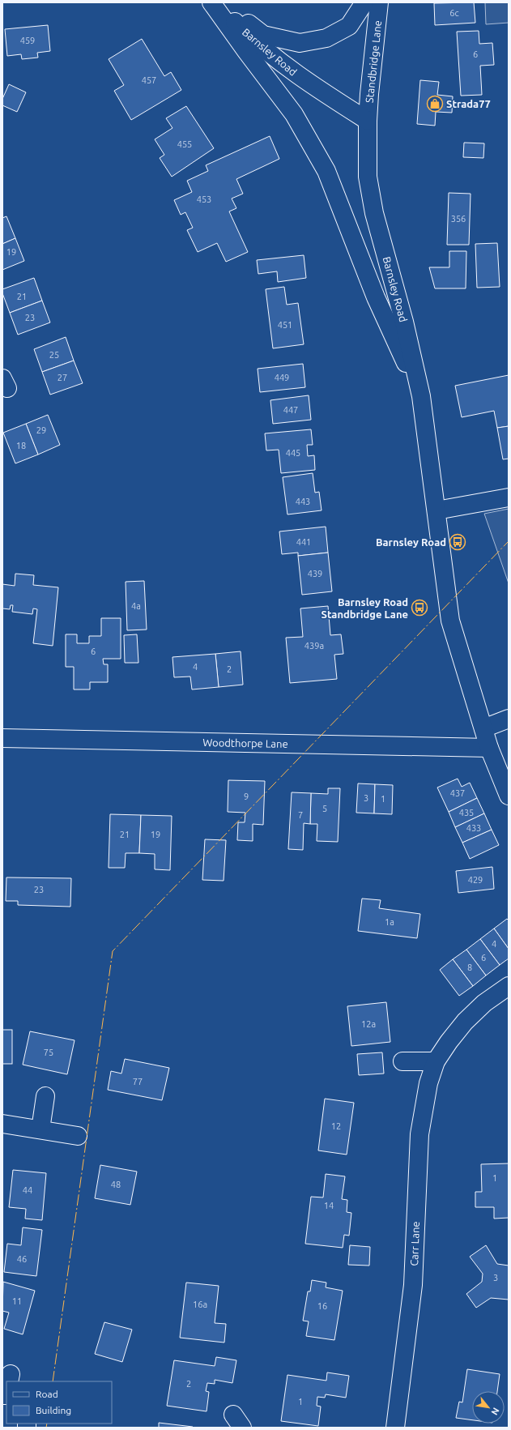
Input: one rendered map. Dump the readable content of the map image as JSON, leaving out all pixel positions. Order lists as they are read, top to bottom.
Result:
{
  "streets": {
    "main road": [
      "Barnsley Road",
      "Standbridge Lane",
      "Woodthorpe Lane",
      "Carr Lane"
    ]
  },
  "crossings": [
    ["Barnsley Road", "Standbridge Lane"],
    ["Barnsley Road", "Woodthorpe Lane"]
  ],
  "places": {
    "shop": ["Strada77"],
    "bus stop": ["Barnsley Road", "Barnsley Road Standbridge Lane"]
  },
  "house_numbers": [
    "6c",
    "459",
    "6",
    "457",
    "455",
    "453",
    "356",
    "19",
    "21",
    "23",
    "451",
    "25",
    "27",
    "449",
    "447",
    "29",
    "18",
    "445",
    "443",
    "441",
    "439",
    "4a",
    "439a",
    "6",
    "4",
    "2",
    "437",
    "9",
    "3",
    "1",
    "5",
    "435",
    "7",
    "433",
    "21",
    "19",
    "429",
    "23",
    "1a",
    "4",
    "6",
    "8",
    "12a",
    "75",
    "77",
    "12",
    "1",
    "48",
    "44",
    "14",
    "46",
    "3",
    "11",
    "16a",
    "16",
    "2",
    "1"
  ],
  "legend": ["Road", "Building"],
  "north": "bottom right"
}
